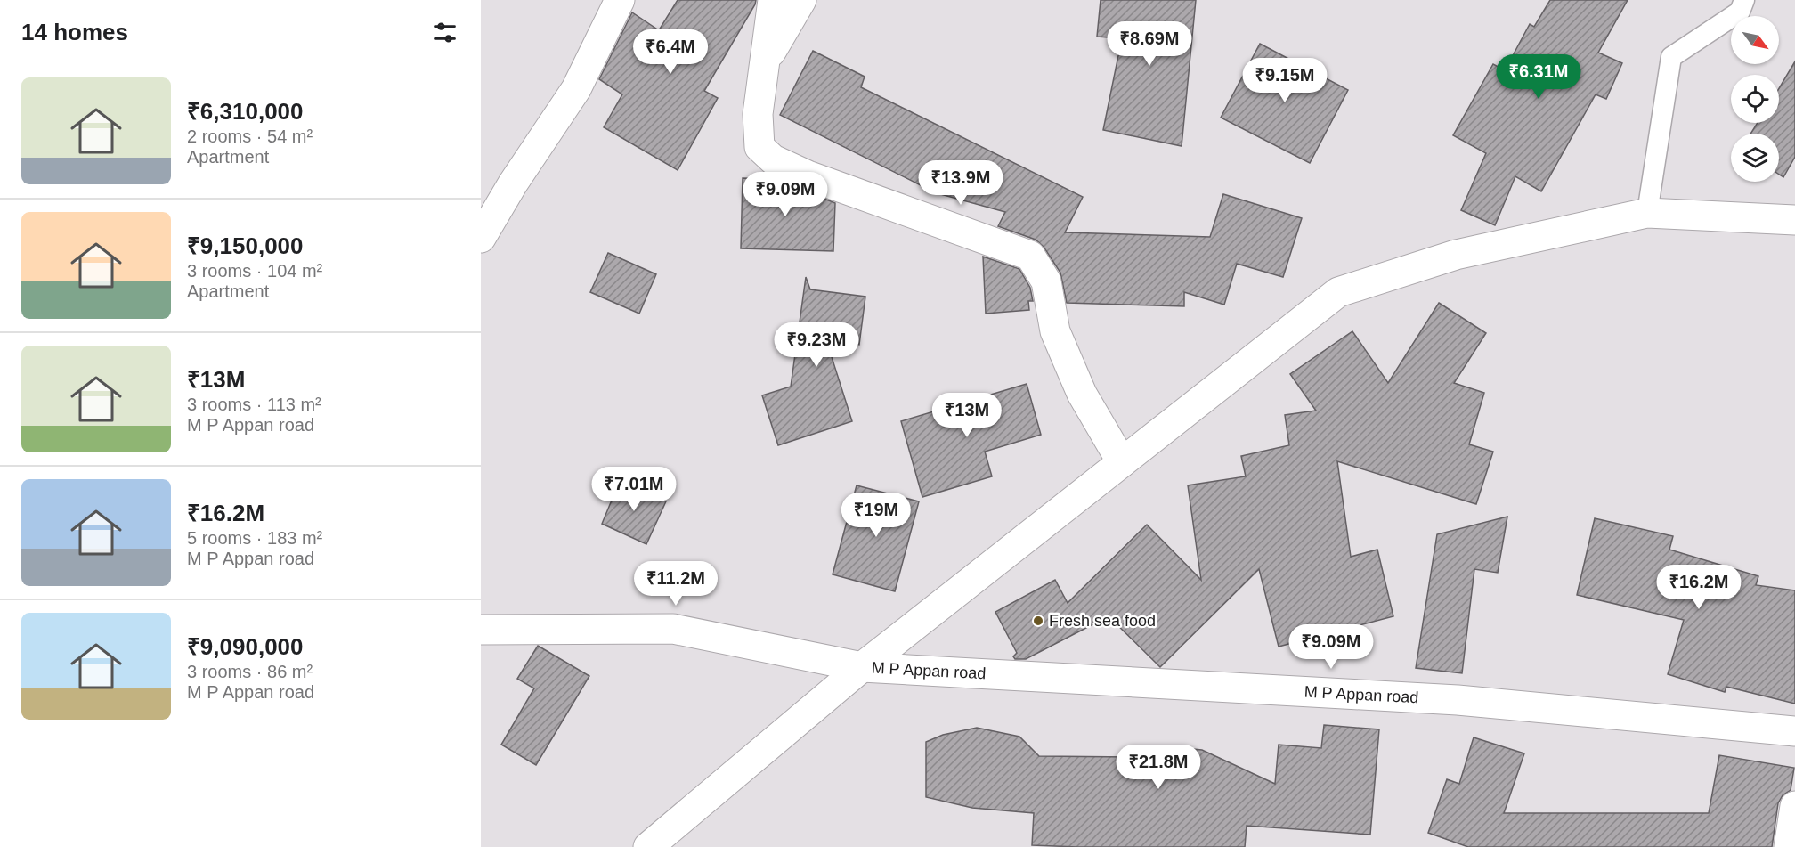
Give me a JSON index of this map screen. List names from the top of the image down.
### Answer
{
  "streets": {
    "street": ["M P Appan road"]
  },
  "places": ["Fresh sea food"],
  "north": "bottom right",
  "page": {
    "heading": "14 homes",
    "price": [
      "₹8.69M",
      "₹6.4M",
      "₹6.31M",
      "₹9.15M",
      "₹13.9M",
      "₹9.09M",
      "₹9.23M",
      "₹13M",
      "₹7.01M",
      "₹19M",
      "₹11.2M",
      "₹16.2M",
      "₹9.09M",
      "₹21.8M"
    ],
    "list": [
      {
        "name": "₹6,310,000",
        "note": "2 rooms · 54 m² · Apartment"
      },
      {
        "name": "₹9,150,000",
        "note": "3 rooms · 104 m² · Apartment"
      },
      {
        "name": "₹13M",
        "note": "3 rooms · 113 m² · M P Appan road"
      },
      {
        "name": "₹16.2M",
        "note": "5 rooms · 183 m² · M P Appan road"
      },
      {
        "name": "₹9,090,000",
        "note": "3 rooms · 86 m² · M P Appan road"
      }
    ]
  }
}
